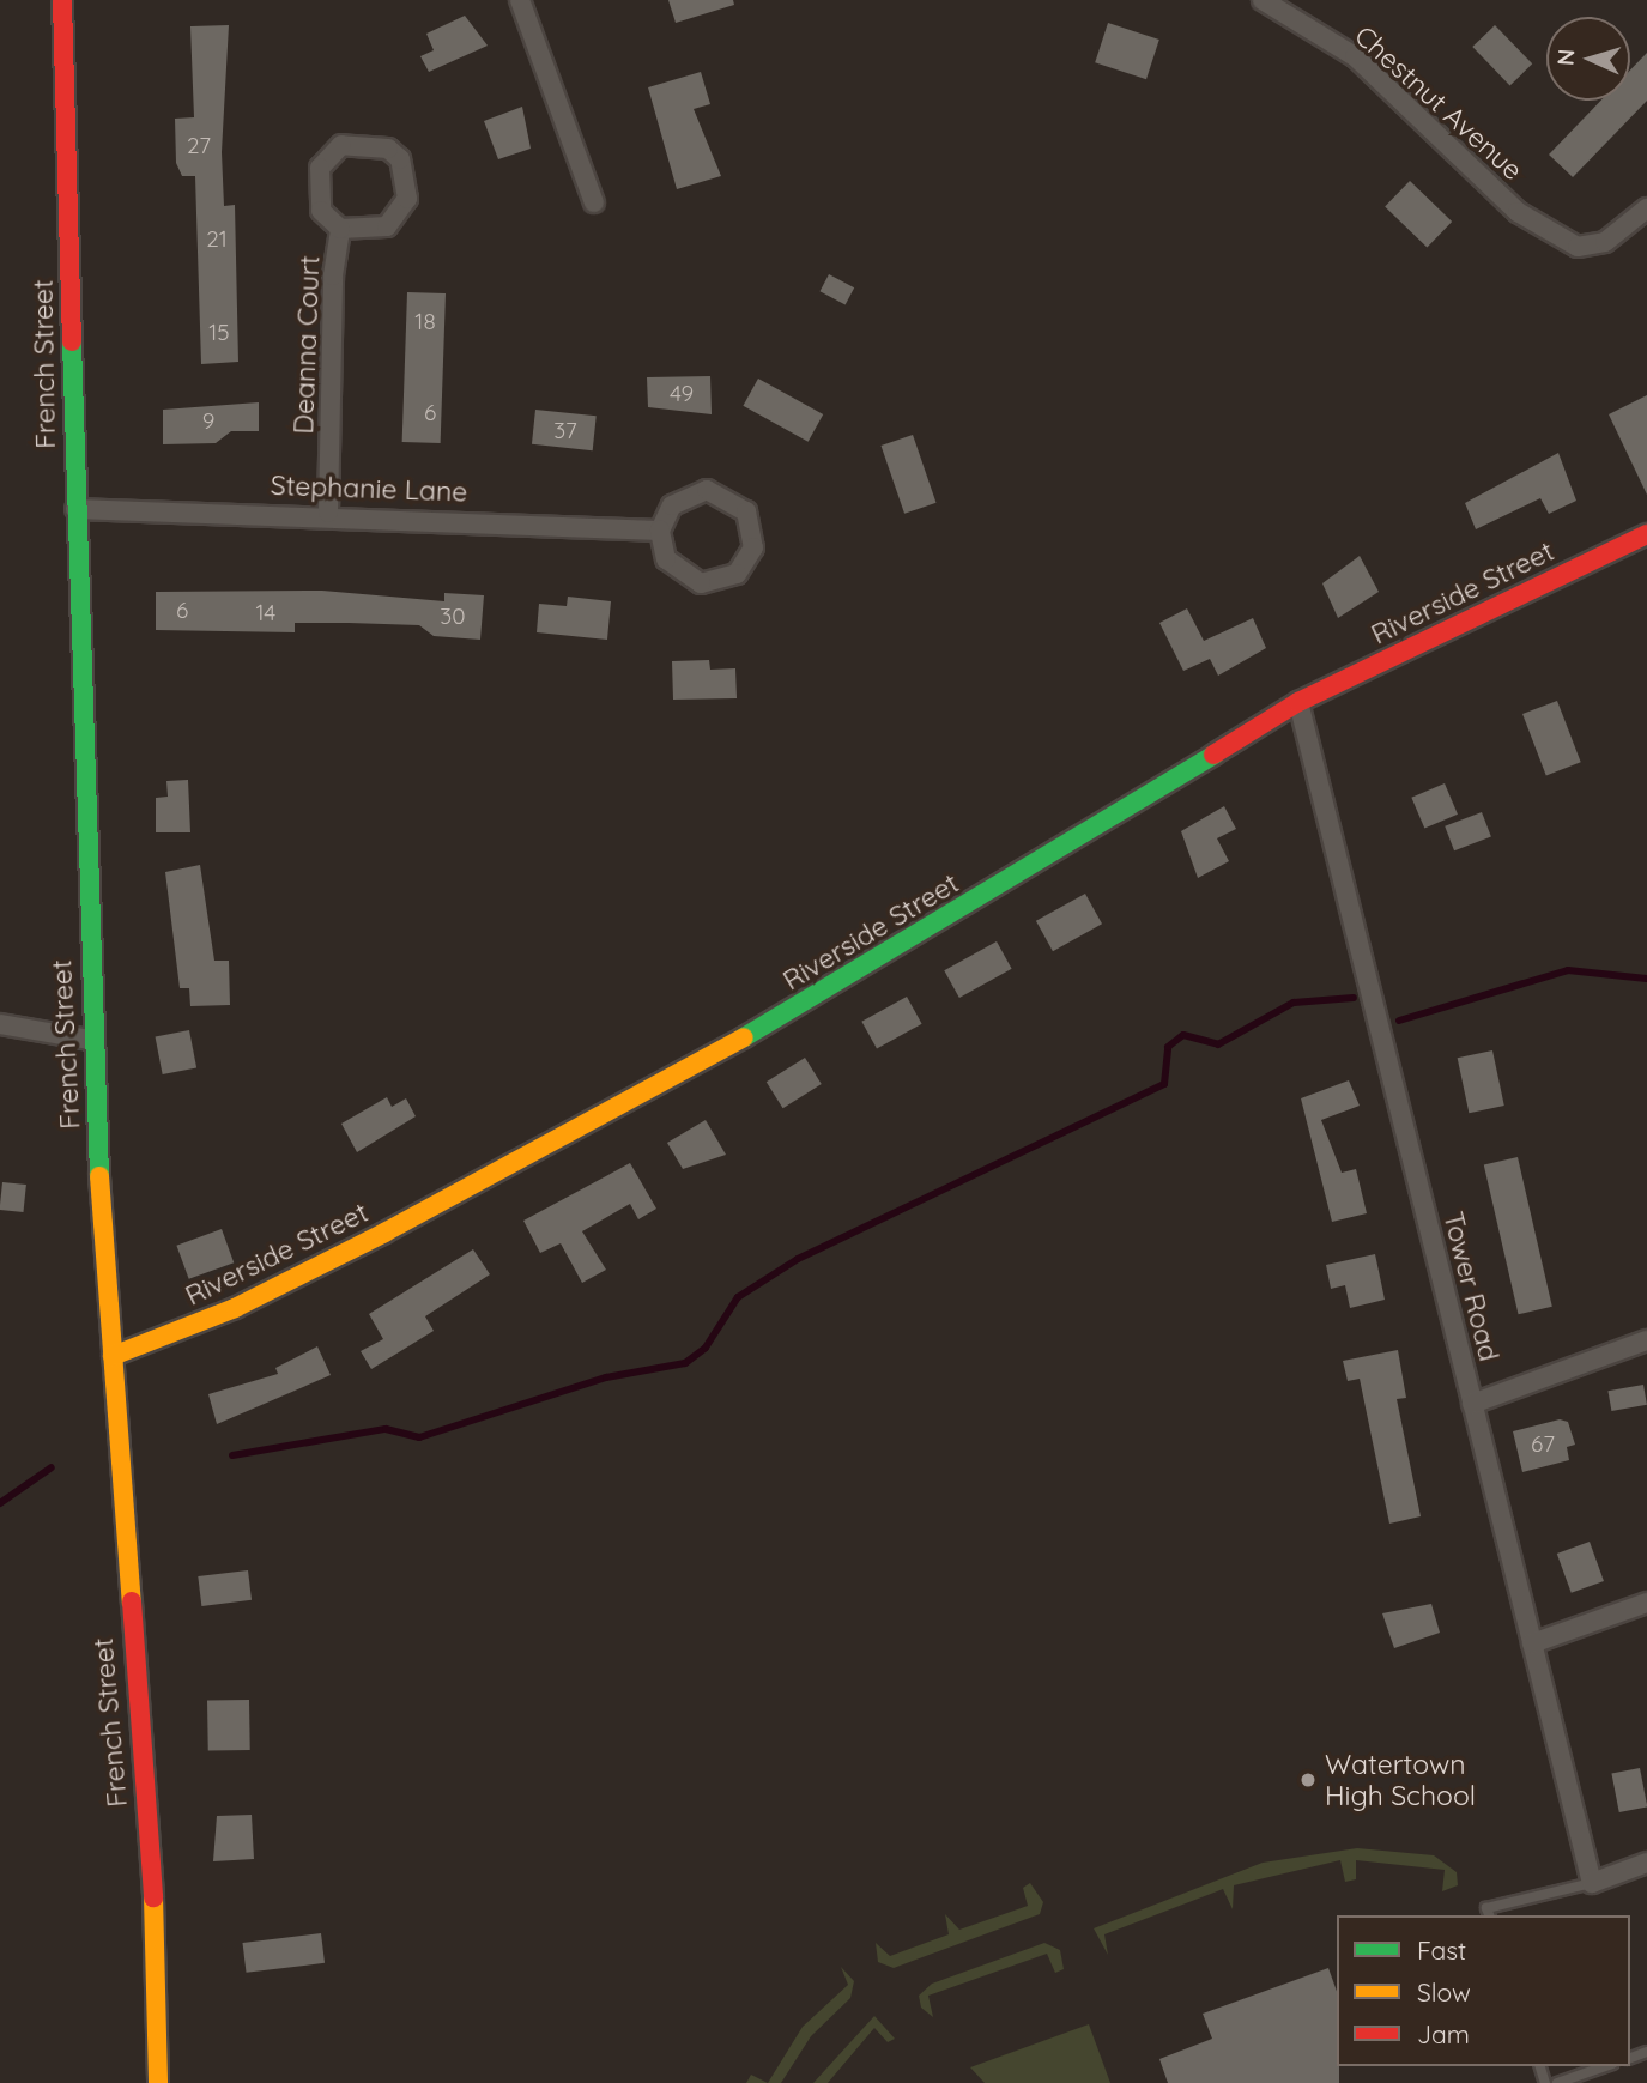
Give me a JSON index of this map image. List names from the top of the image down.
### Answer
{
  "streets": {
    "street": [
      "Chestnut Avenue",
      "Deanna Court",
      "French Street",
      "Stephanie Lane",
      "Riverside Street",
      "Tower Road"
    ]
  },
  "crossings": [
    ["Deanna Court", "Stephanie Lane"],
    ["French Street", "Stephanie Lane"],
    ["French Street", "Riverside Street"],
    ["Riverside Street", "Tower Road"]
  ],
  "places": ["Watertown High School"],
  "house_numbers": [
    "27",
    "21",
    "18",
    "15",
    "49",
    "6",
    "9",
    "37",
    "6",
    "14",
    "30",
    "67"
  ],
  "legend": ["Fast", "Slow", "Jam"],
  "north": "left"
}
